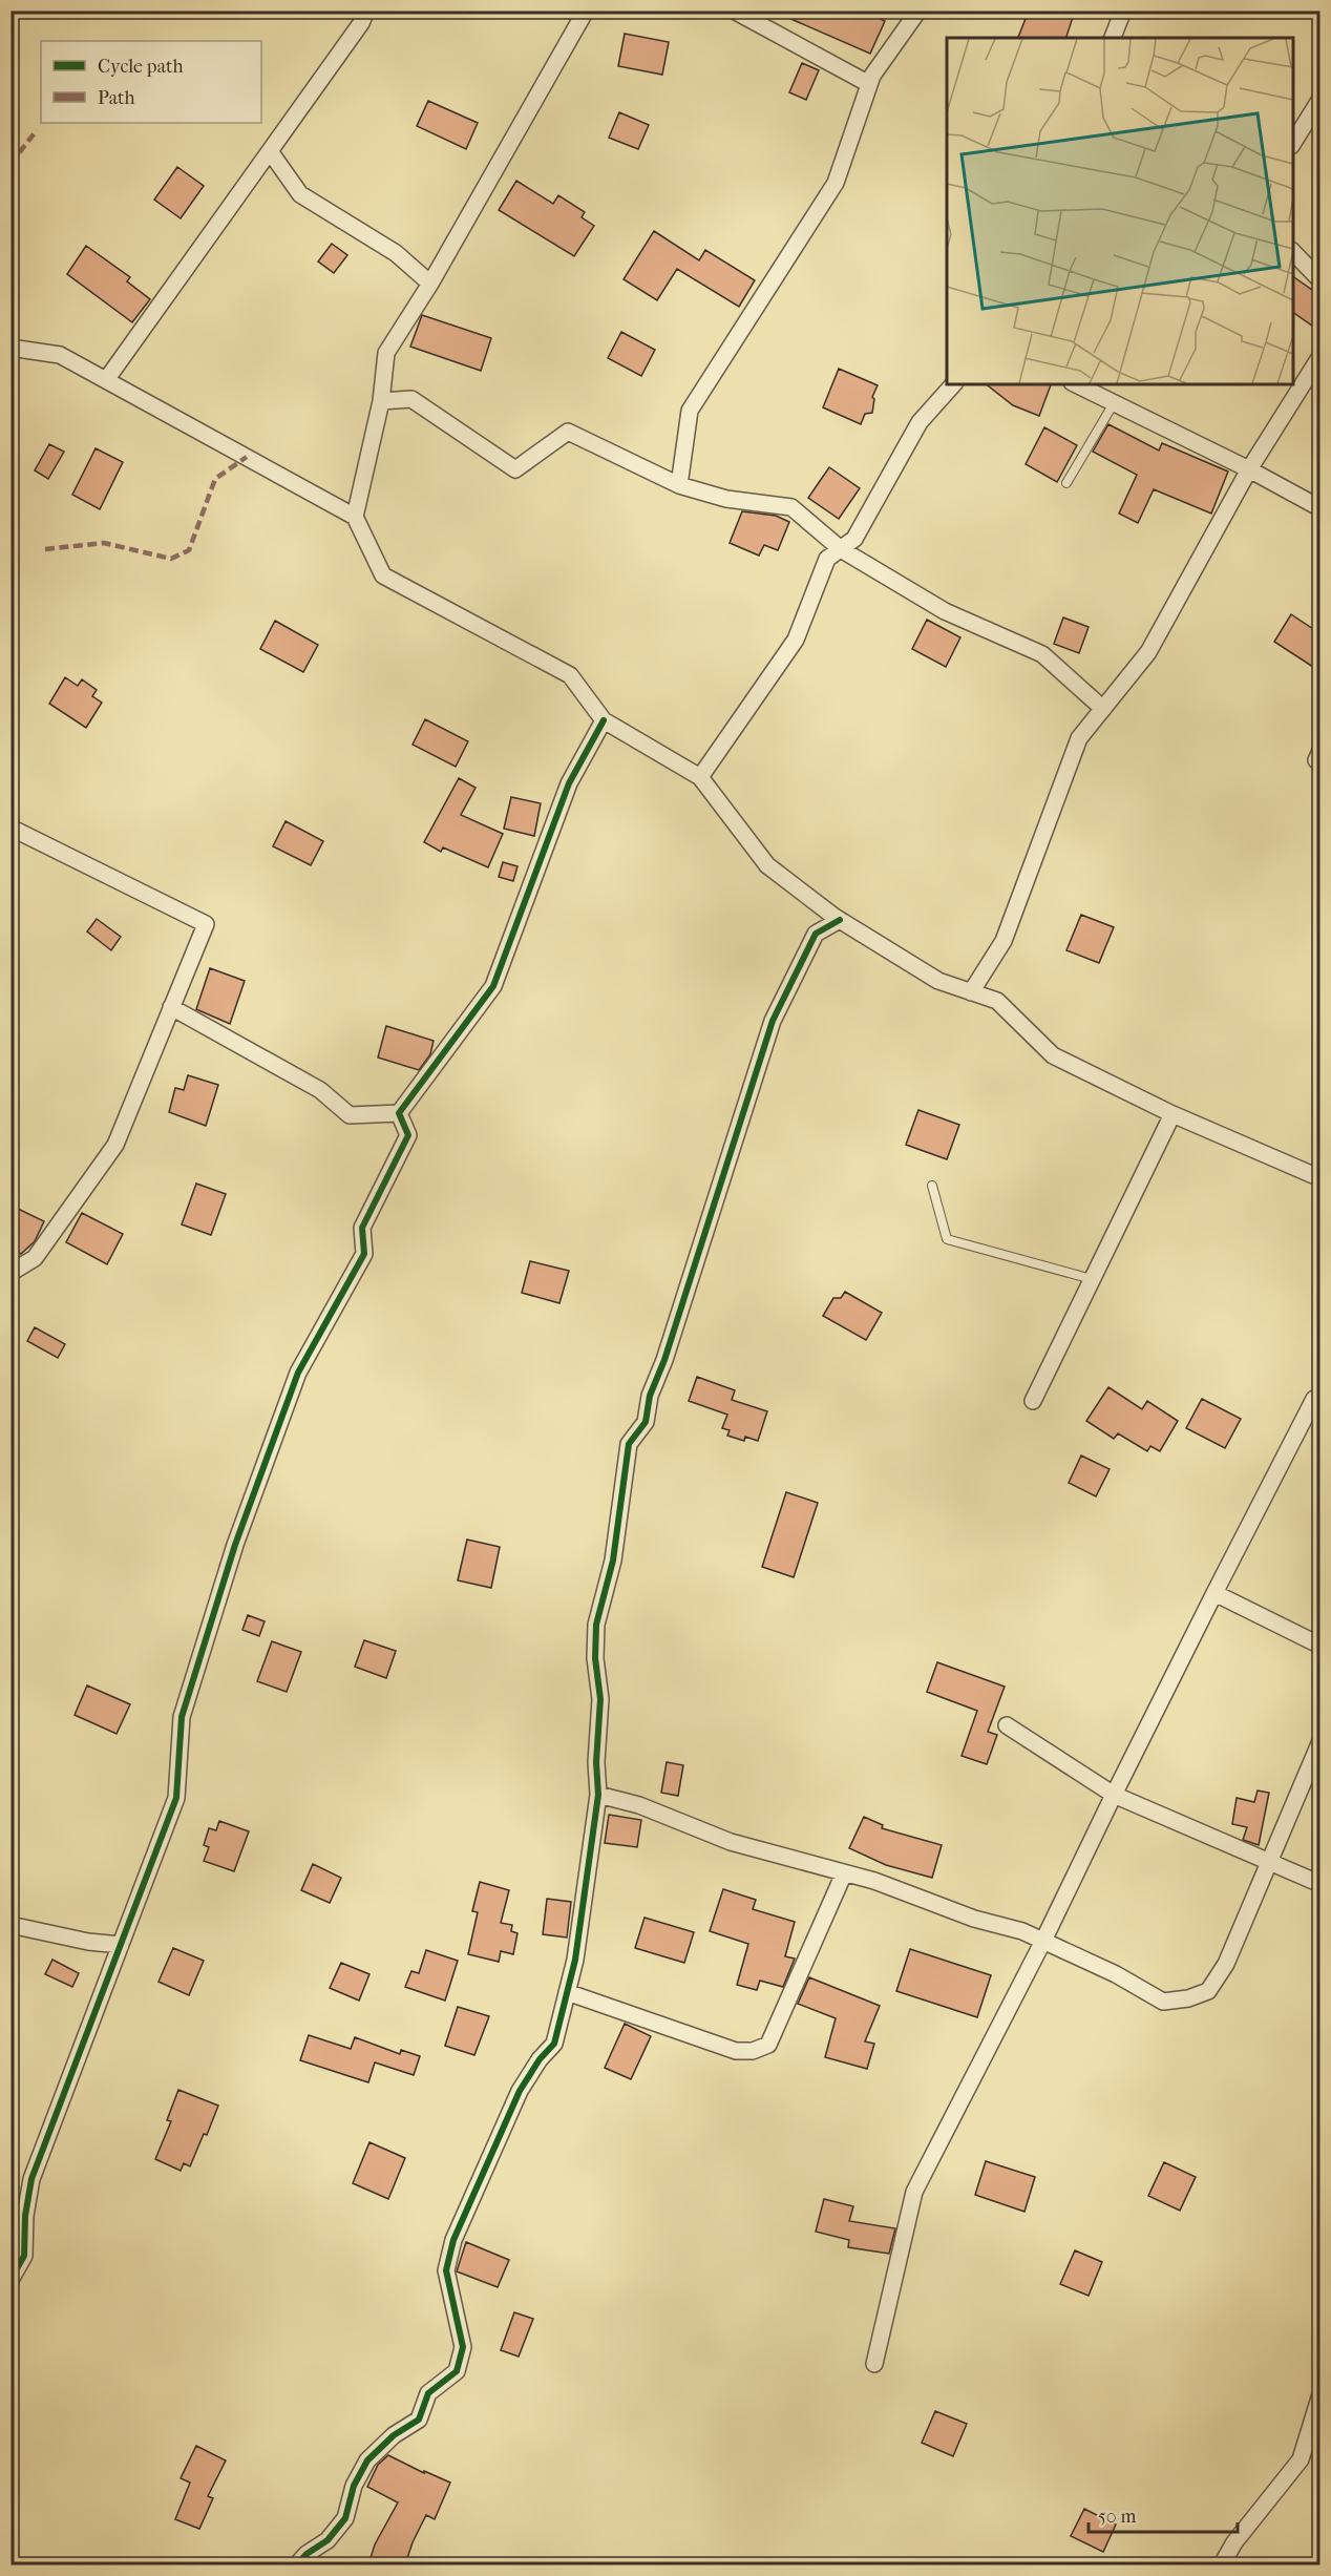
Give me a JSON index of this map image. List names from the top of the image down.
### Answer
{
  "legend": ["Cycle path", "Path"],
  "scale_bar": "50 m"
}
